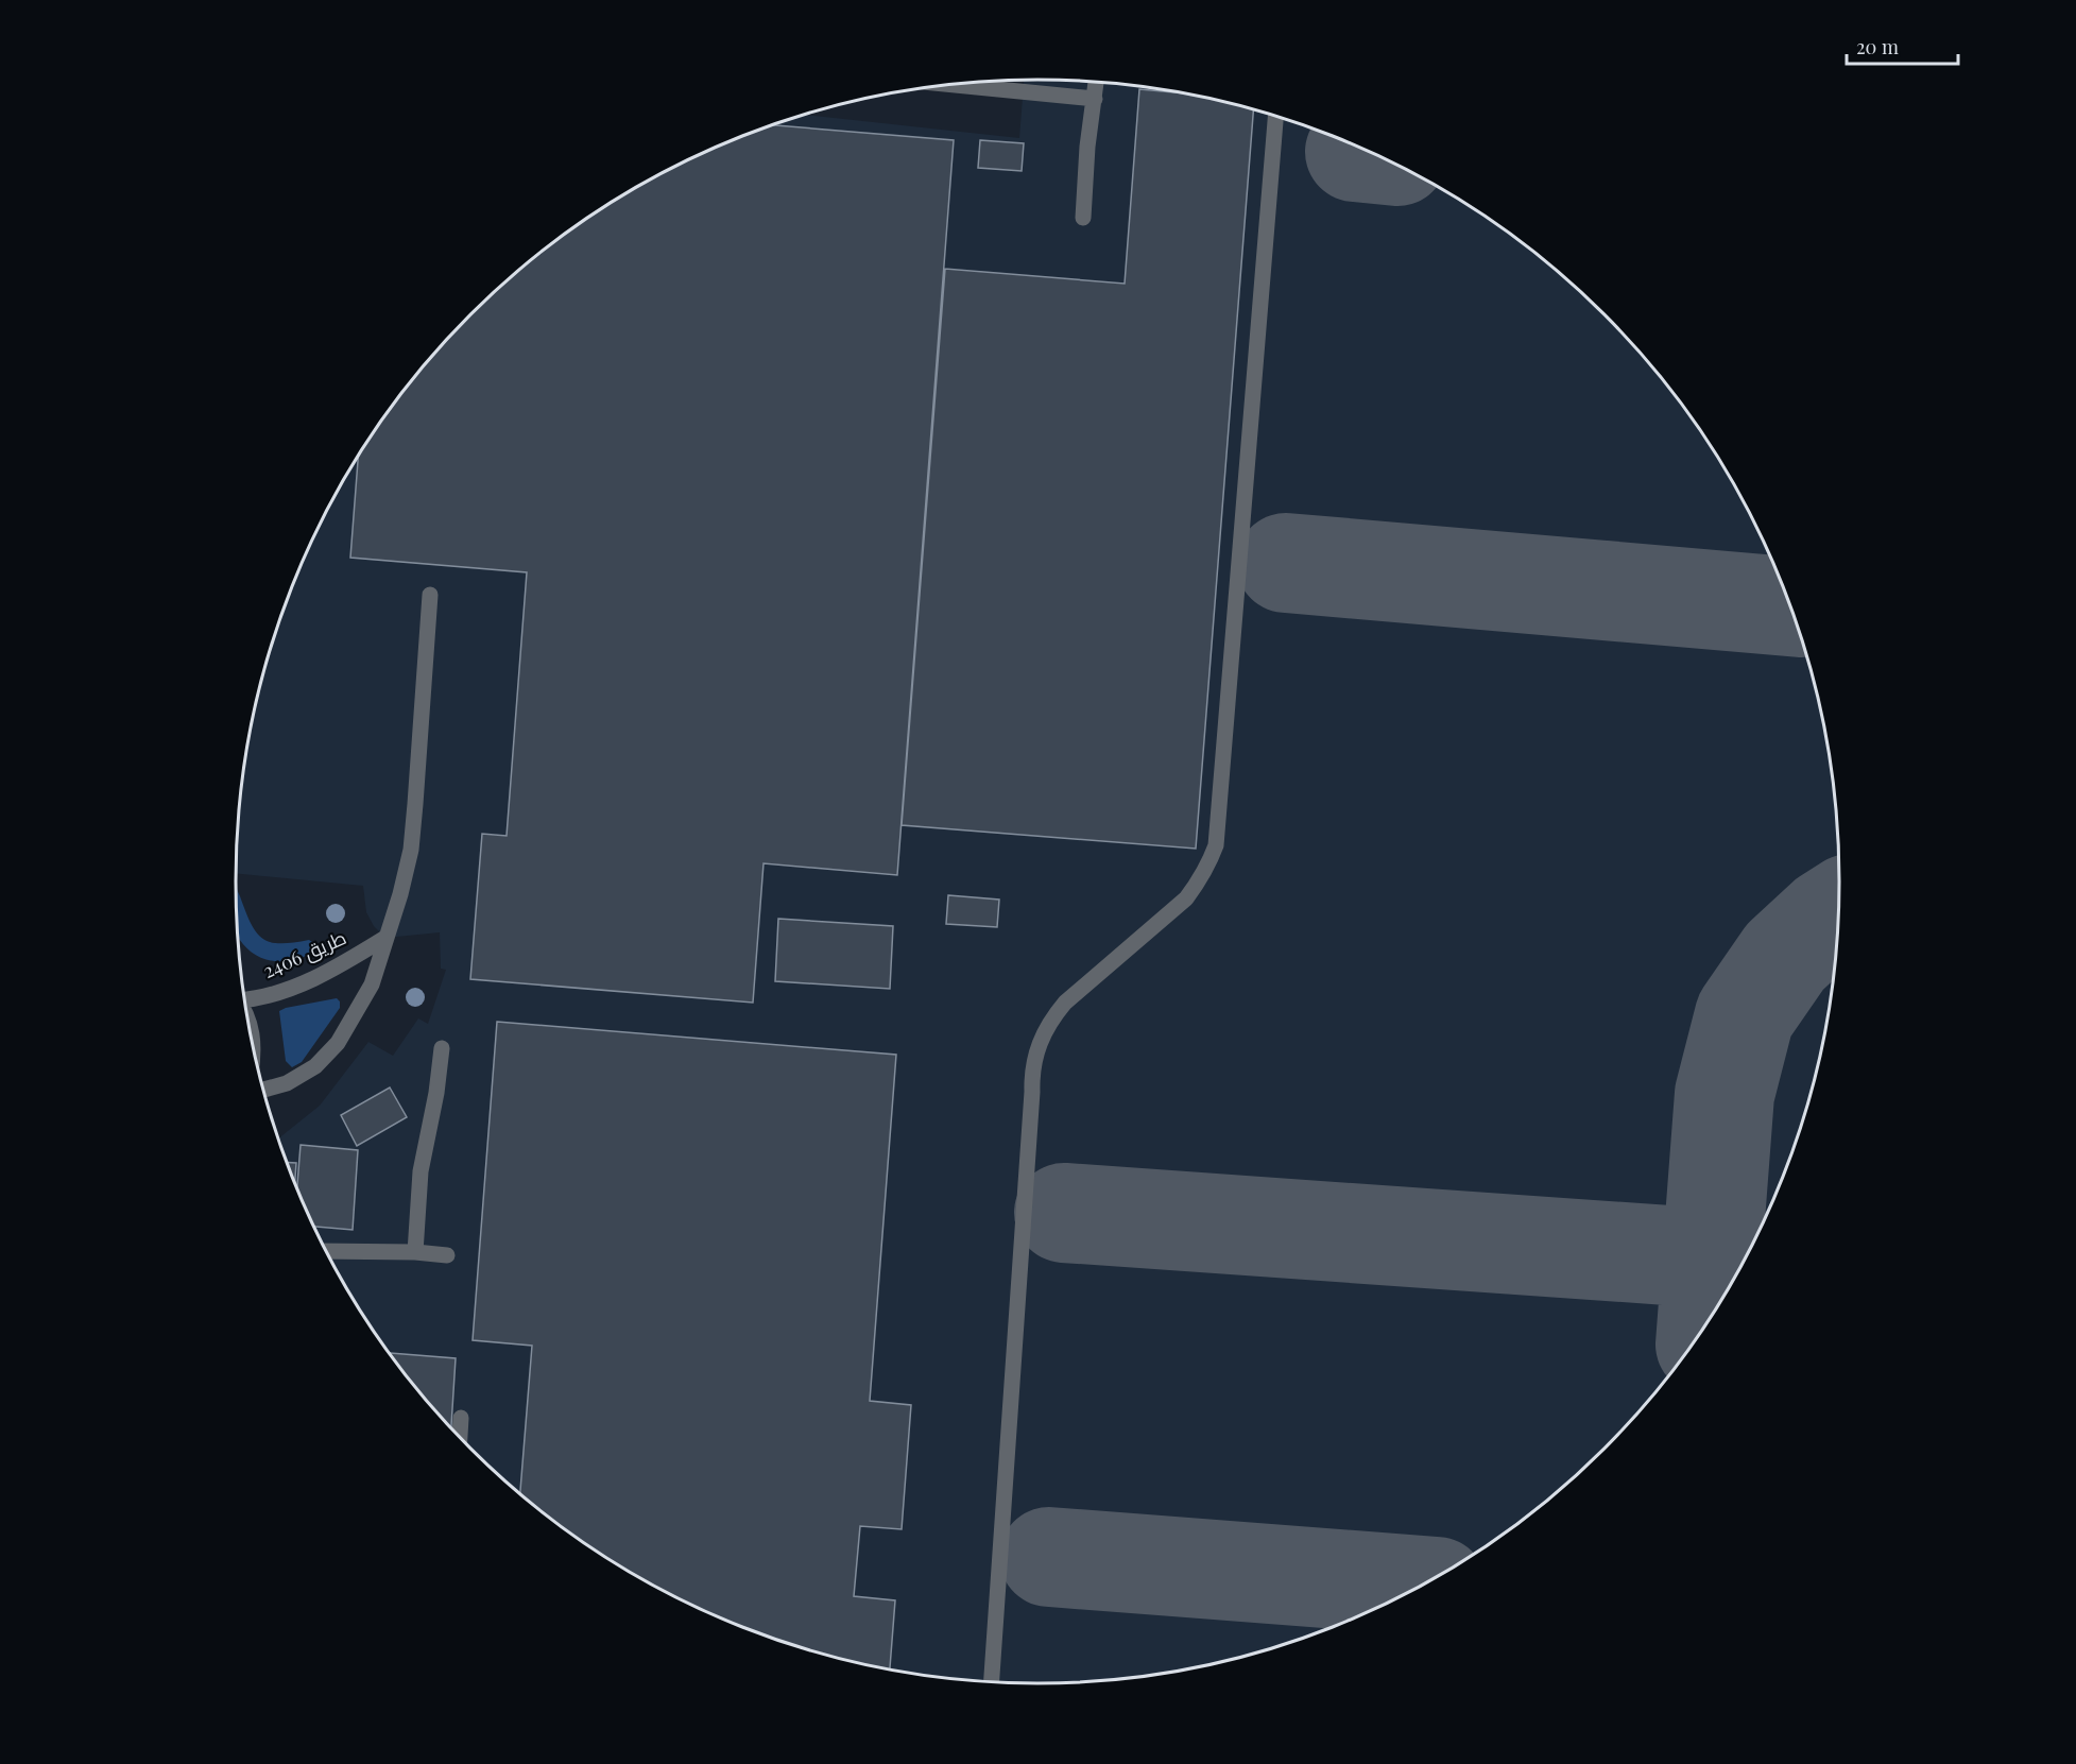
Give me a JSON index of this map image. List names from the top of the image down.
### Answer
{
  "streets": {
    "street": ["طريق 2406"]
  },
  "scale_bar": "20 m"
}
